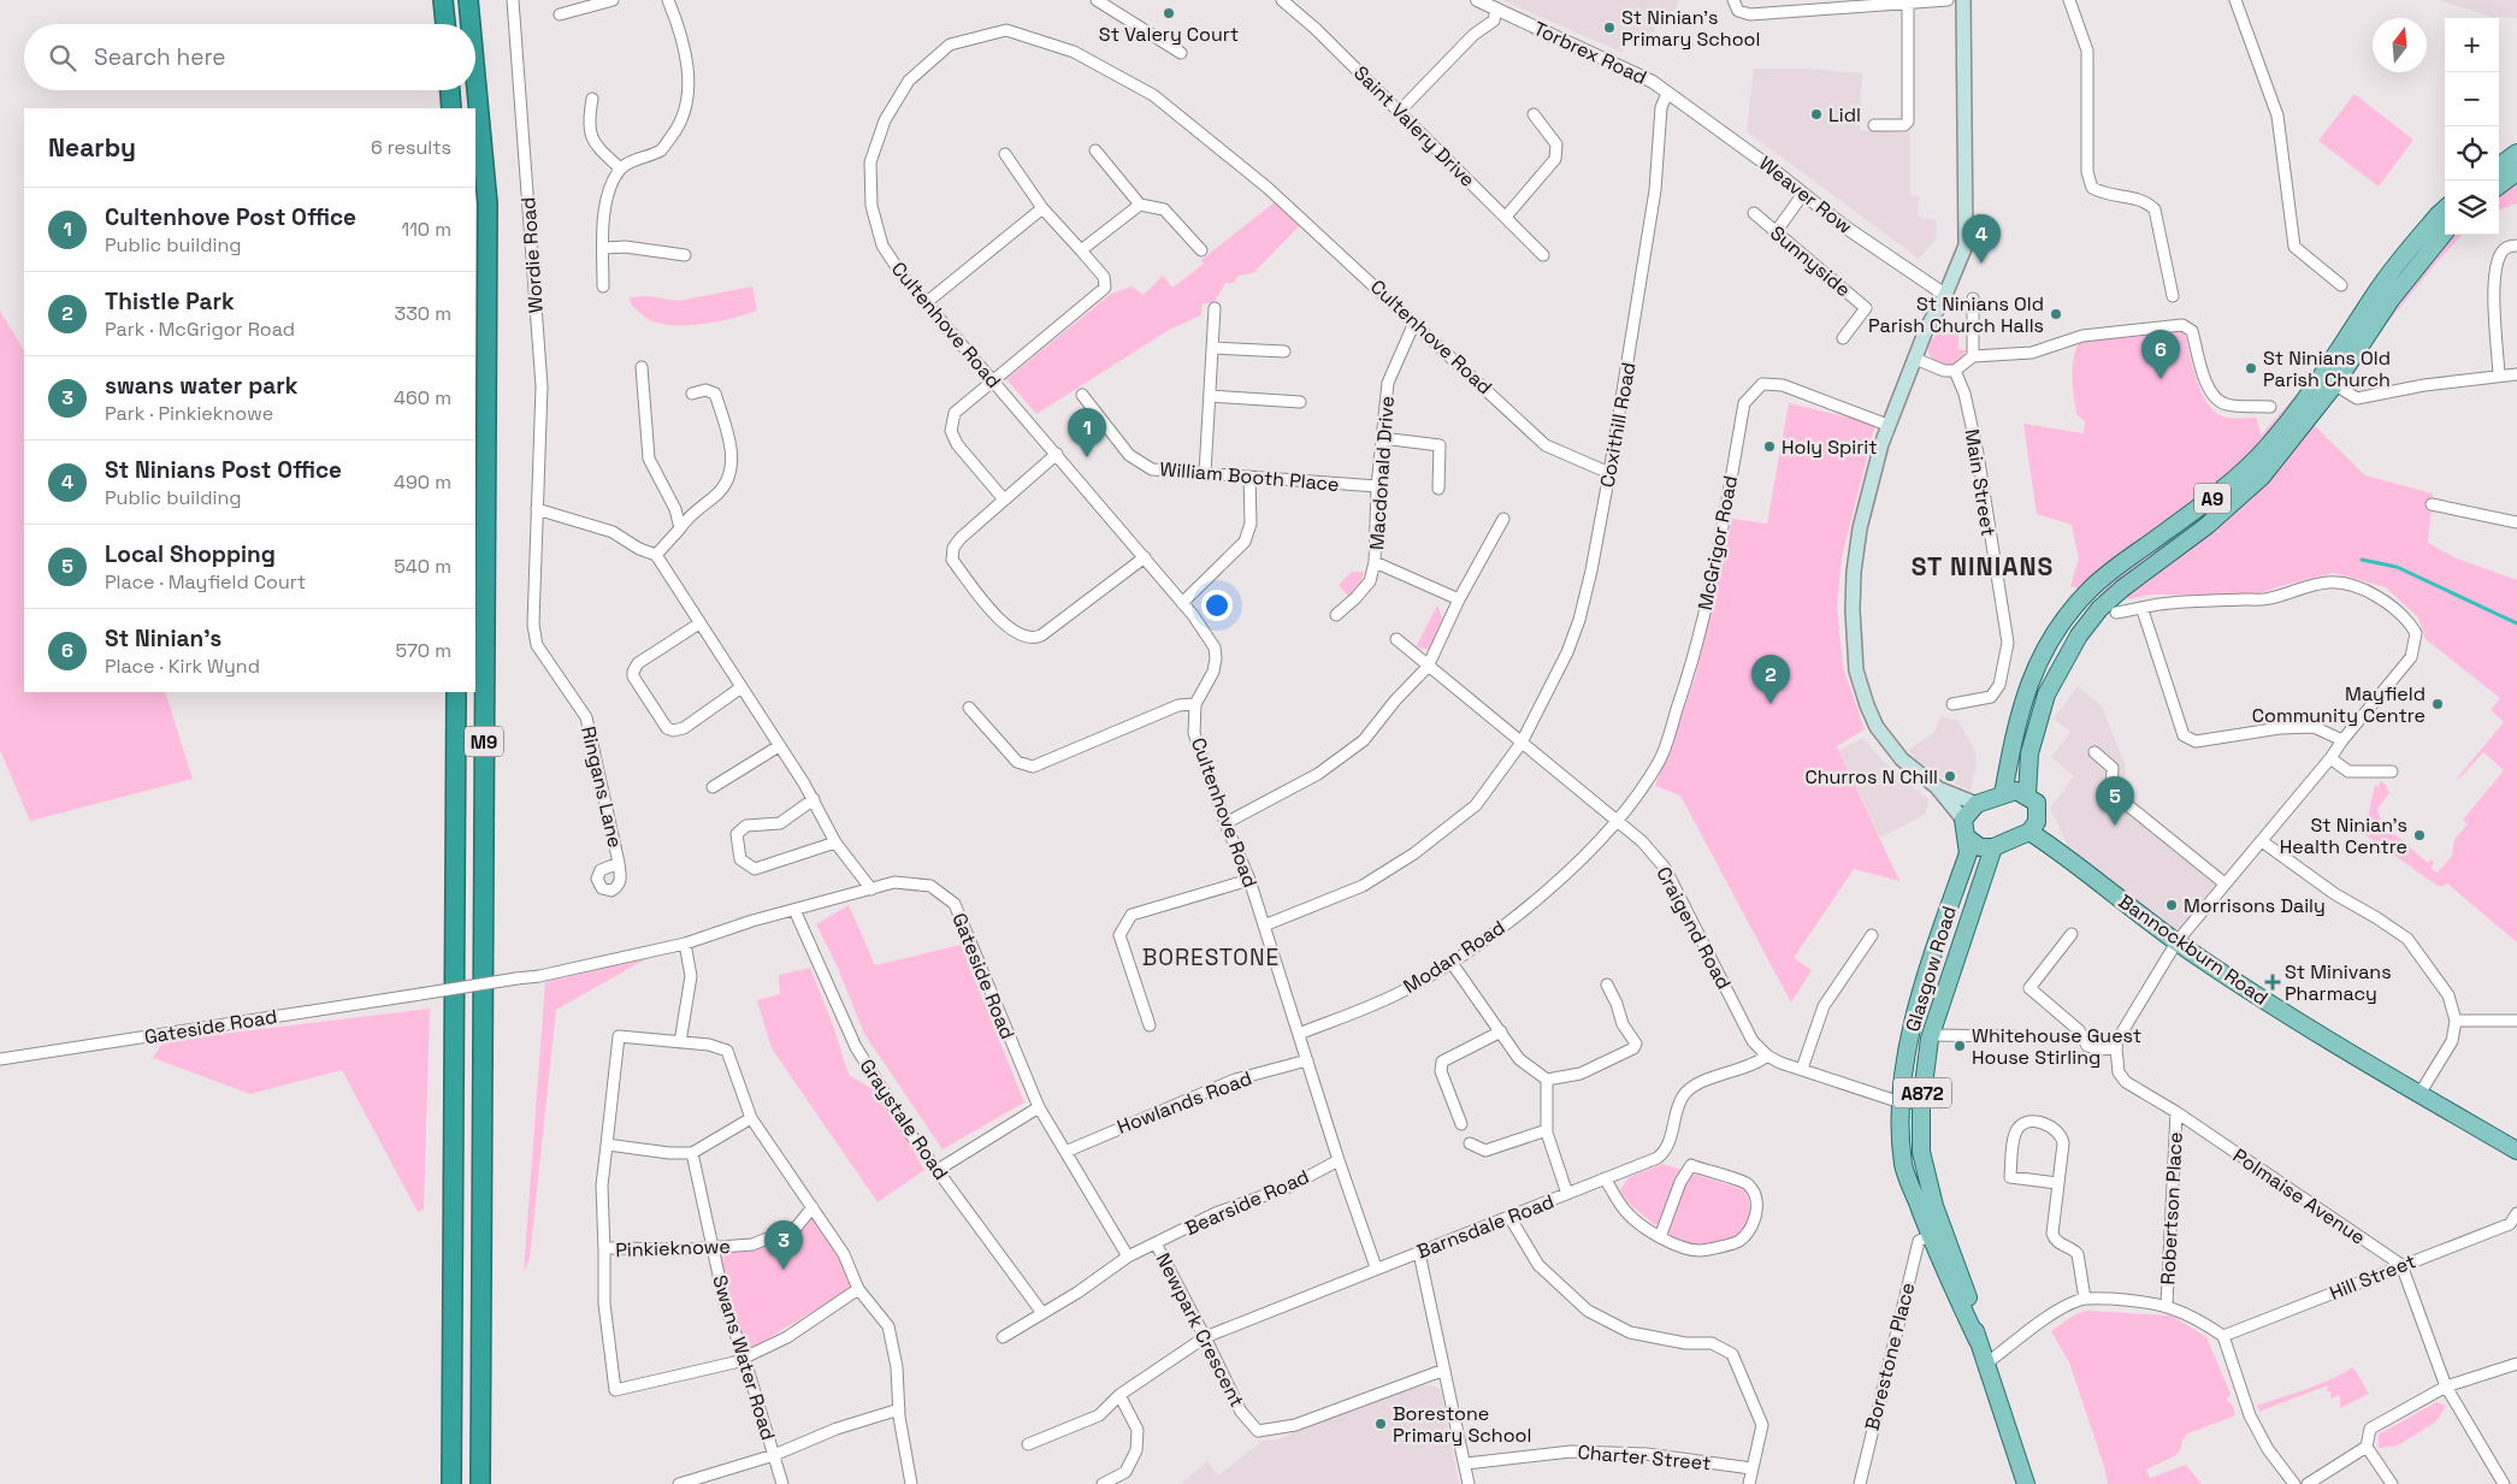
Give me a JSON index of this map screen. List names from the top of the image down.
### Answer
{
  "streets": {
    "highway": ["M9"],
    "main road": [
      "A9",
      "Bannockburn Road",
      "Glasgow Road",
      "A872"
    ],
    "street": [
      "Torbrex Road",
      "Saint Valery Drive",
      "Weaver Row",
      "Wordie Road",
      "Sunnyside",
      "Cultenhove Road",
      "Coxithill Road",
      "Macdonald Drive",
      "William Booth Place",
      "Main Street",
      "McGrigor Road",
      "Ringans Lane",
      "Craigend Road",
      "Modan Road",
      "Gateside Road",
      "Howlands Road",
      "Graystale Road",
      "Polmaise Avenue",
      "Bearside Road",
      "Robertson Place",
      "Barnsdale Road",
      "Pinkieknowe",
      "Hill Street",
      "Newpark Crescent",
      "Borestone Place",
      "Swans Water Road",
      "Charter Street"
    ]
  },
  "crossings": [
    ["Torbrex Road", "Weaver Row"],
    ["Torbrex Road", "Coxithill Road"],
    ["Weaver Row", "Coxithill Road"],
    ["Wordie Road", "Ringans Lane"],
    ["Cultenhove Road", "Coxithill Road"],
    ["Cultenhove Road", "Macdonald Drive"],
    ["Cultenhove Road", "Modan Road"],
    ["Cultenhove Road", "Howlands Road"],
    ["Cultenhove Road", "Bearside Road"],
    ["Cultenhove Road", "Barnsdale Road"],
    ["Coxithill Road", "Craigend Road"],
    ["Macdonald Drive", "William Booth Place"],
    ["A9", "Bannockburn Road"],
    ["A9", "Glasgow Road"],
    ["McGrigor Road", "Craigend Road"],
    ["McGrigor Road", "Modan Road"],
    ["Craigend Road", "Modan Road"],
    ["Craigend Road", "Barnsdale Road"],
    ["Bannockburn Road", "Glasgow Road"],
    ["Glasgow Road", "Borestone Place"],
    ["Gateside Road", "Howlands Road"],
    ["Gateside Road", "Graystale Road"],
    ["Gateside Road", "Bearside Road"],
    ["Graystale Road", "Bearside Road"],
    ["Polmaise Avenue", "Robertson Place"],
    ["Polmaise Avenue", "Hill Street"],
    ["Bearside Road", "Newpark Crescent"],
    ["Barnsdale Road", "Newpark Crescent"],
    ["Pinkieknowe", "Swans Water Road"]
  ],
  "districts": ["ST NINIANS", "BORESTONE"],
  "places": {
    "other": [
      "St Valery Court",
      "St Ninian's Primary School",
      "Lidl",
      "St Ninians Old Parish Church Halls",
      "St Ninians Old Parish Church",
      "Holy Spirit",
      "Mayfield Community Centre",
      "Churros N Chill",
      "St Ninian's Health Centre",
      "Morrisons Daily",
      "Whitehouse Guest House Stirling",
      "Borestone Primary School"
    ],
    "health": ["St Minivans Pharmacy"]
  },
  "north": "top",
  "page": {
    "map_buttons": ["+", "−"],
    "search": "Search here",
    "heading": ["Nearby", "6 results"],
    "list": [
      {
        "mark": "1",
        "name": "Cultenhove Post Office",
        "note": "Public building",
        "value": "110 m"
      },
      {
        "mark": "2",
        "name": "Thistle Park",
        "note": "Park · McGrigor Road",
        "value": "330 m"
      },
      {
        "mark": "3",
        "name": "swans water park",
        "note": "Park · Pinkieknowe",
        "value": "460 m"
      },
      {
        "mark": "4",
        "name": "St Ninians Post Office",
        "note": "Public building",
        "value": "490 m"
      },
      {
        "mark": "5",
        "name": "Local Shopping",
        "note": "Place · Mayfield Court",
        "value": "540 m"
      },
      {
        "mark": "6",
        "name": "St Ninian's",
        "note": "Place · Kirk Wynd",
        "value": "570 m"
      }
    ],
    "pins": [
      "4",
      "6",
      "1",
      "2",
      "5",
      "3"
    ]
  }
}
